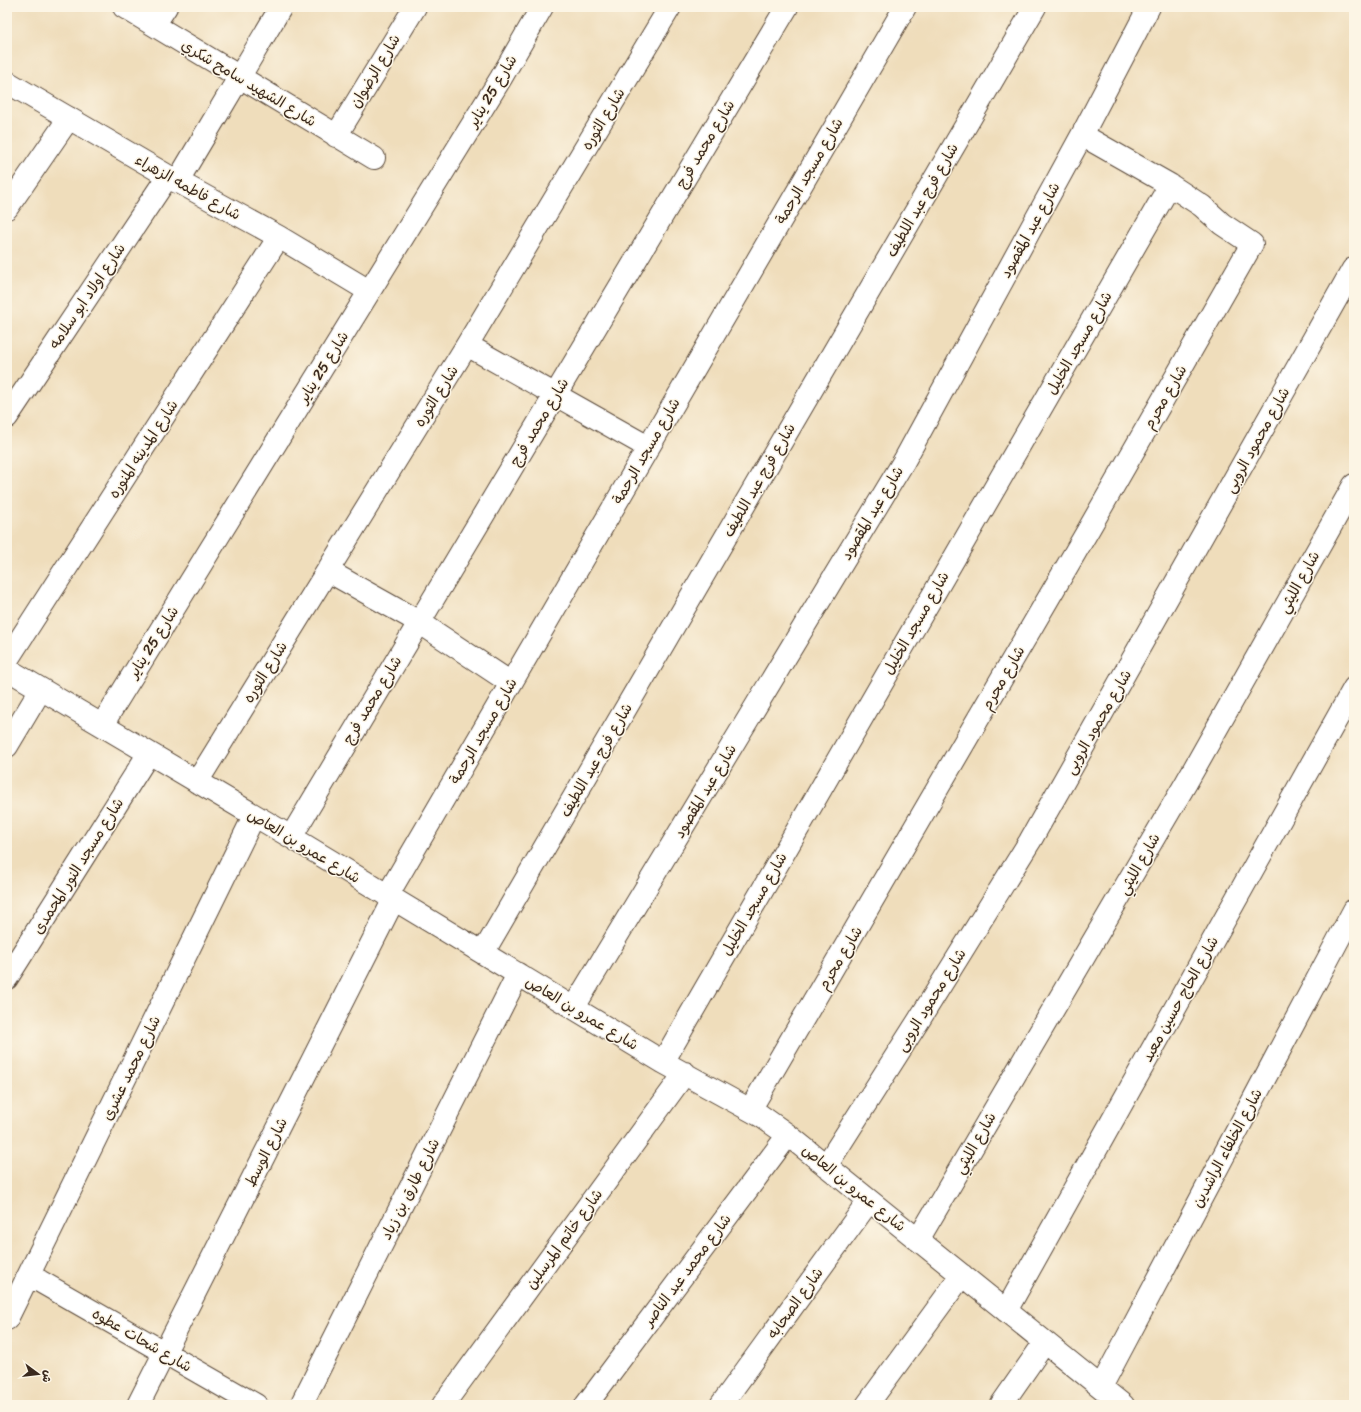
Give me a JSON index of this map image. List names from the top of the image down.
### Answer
{
  "streets": {
    "street": [
      "شارع الرضوان",
      "شارع الشهيد سامح شكري",
      "شارع 25 يناير",
      "شارع الثوره",
      "شارع محمد فرج",
      "شارع مسجد الرحمة",
      "شارع فاطمه الزهراء",
      "شارع فرج عبد اللطيف",
      "شارع عبد المقصود",
      "شارع اولاد ابو سلامه",
      "شارع مسجد الخليل",
      "شارع محرم",
      "شارع محمود الروبى",
      "شارع المدينه المنوره",
      "شارع الليثي",
      "شارع عمرو بن العاص",
      "شارع مسجد النور المحمدى",
      "شارع الحاج حسين معبد",
      "شارع محمد عشرى",
      "شارع الخلفاء الراشدين",
      "شارع الوسط",
      "شارع طارق بن زياد",
      "شارع خاتم المرسلين",
      "شارع محمد عبد الناصر",
      "شارع الصحابه",
      "شارع شحات عطوه"
    ]
  },
  "crossings": [
    ["شارع الرضوان", "شارع الشهيد سامح شكري"],
    ["شارع الشهيد سامح شكري", "شارع اولاد ابو سلامه"],
    ["شارع 25 يناير", "شارع فاطمه الزهراء"],
    ["شارع 25 يناير", "شارع عمرو بن العاص"],
    ["شارع الثوره", "شارع عمرو بن العاص"],
    ["شارع محمد فرج", "شارع عمرو بن العاص"],
    ["شارع مسجد الرحمة", "شارع عمرو بن العاص"],
    ["شارع مسجد الرحمة", "شارع الوسط"],
    ["شارع فاطمه الزهراء", "شارع اولاد ابو سلامه"],
    ["شارع فاطمه الزهراء", "شارع المدينه المنوره"],
    ["شارع فرج عبد اللطيف", "شارع عمرو بن العاص"],
    ["شارع عبد المقصود", "شارع عمرو بن العاص"],
    ["شارع مسجد الخليل", "شارع محرم"],
    ["شارع مسجد الخليل", "شارع عمرو بن العاص"],
    ["شارع محرم", "شارع عمرو بن العاص"],
    ["شارع محمود الروبى", "شارع عمرو بن العاص"],
    ["شارع الليثي", "شارع عمرو بن العاص"],
    ["شارع عمرو بن العاص", "شارع مسجد النور المحمدى"],
    ["شارع عمرو بن العاص", "شارع الحاج حسين معبد"],
    ["شارع عمرو بن العاص", "شارع محمد عشرى"],
    ["شارع عمرو بن العاص", "شارع الخلفاء الراشدين"],
    ["شارع عمرو بن العاص", "شارع الوسط"],
    ["شارع عمرو بن العاص", "شارع طارق بن زياد"],
    ["شارع عمرو بن العاص", "شارع خاتم المرسلين"],
    ["شارع عمرو بن العاص", "شارع محمد عبد الناصر"],
    ["شارع عمرو بن العاص", "شارع الصحابه"],
    ["شارع محمد عشرى", "شارع شحات عطوه"],
    ["شارع الوسط", "شارع شحات عطوه"]
  ],
  "north": "right"
}
